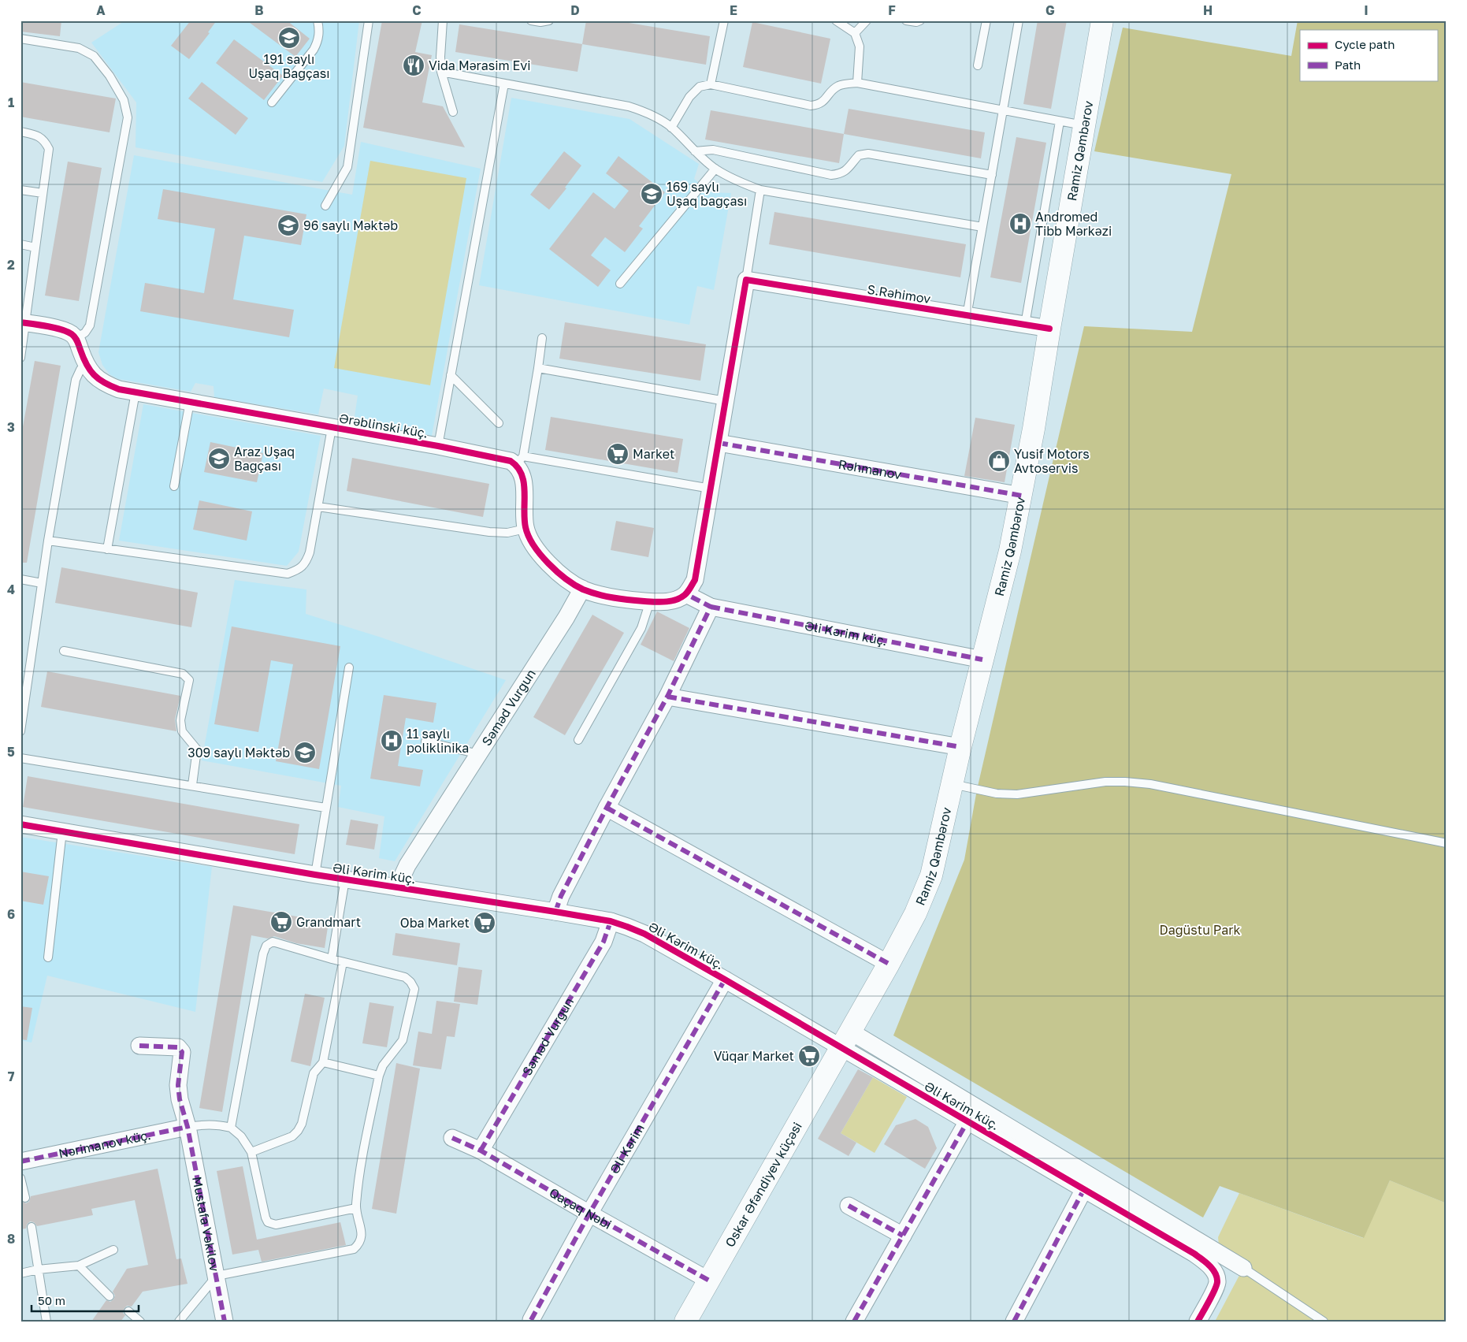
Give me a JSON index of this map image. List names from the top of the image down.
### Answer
{
  "streets": {
    "main road": ["Ramiz Qəmbərov", "Oskar Əfəndiyev küçəsi"],
    "street": [
      "S.Rəhimov",
      "Ərəblinski küç.",
      "Rəhmanov",
      "Əli Kərim küç.",
      "Səməd Vurğun",
      "Nərimanov küç.",
      "Əli Kərim",
      "Qaçaq Nəbi",
      "Mustafa Vəkilov"
    ]
  },
  "crossings": [
    ["Ramiz Qəmbərov", "S.Rəhimov"],
    ["Ramiz Qəmbərov", "Rəhmanov"],
    ["Ramiz Qəmbərov", "Əli Kərim küç."],
    ["Ramiz Qəmbərov", "Oskar Əfəndiyev küçəsi"],
    ["Əli Kərim küç.", "Səməd Vurğun"],
    ["Əli Kərim küç.", "Əli Kərim"],
    ["Əli Kərim küç.", "Oskar Əfəndiyev küçəsi"],
    ["Səməd Vurğun", "Qaçaq Nəbi"],
    ["Nərimanov küç.", "Mustafa Vəkilov"],
    ["Əli Kərim", "Qaçaq Nəbi"],
    ["Oskar Əfəndiyev küçəsi", "Qaçaq Nəbi"]
  ],
  "parks": ["Dağüstu Park"],
  "places": {
    "school or university": [
      "191 saylı Uşaq Bağçası",
      "169 saylı Uşaq bağçası",
      "96 saylı Məktəb",
      "Araz Uşaq Bağçası",
      "309 saylı Məktəb"
    ],
    "restaurant": ["Vida Mərasim Evi"],
    "hospital": ["Andromed Tibb Mərkəzi", "11 saylı poliklinika"],
    "supermarket": [
      "Market",
      "Grandmart",
      "Oba Market",
      "Vüqar Market"
    ],
    "shop": ["Yusif Motors Avtoservis"]
  },
  "legend": ["Cycle path", "Path"],
  "scale_bar": "50 m",
  "grid": {
    "columns": [
      "A",
      "B",
      "C",
      "D",
      "E",
      "F",
      "G",
      "H",
      "I"
    ],
    "rows": [
      "1",
      "2",
      "3",
      "4",
      "5",
      "6",
      "7",
      "8"
    ]
  }
}
